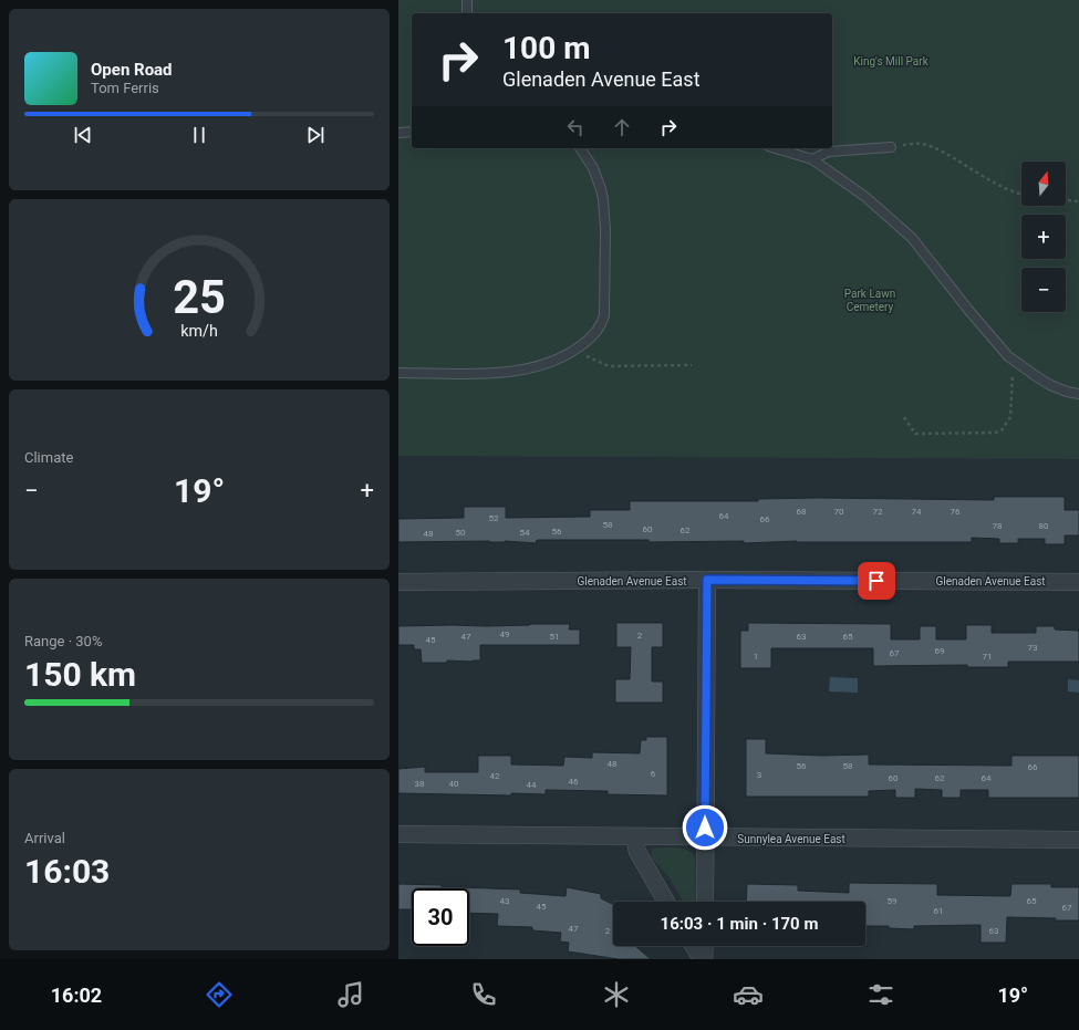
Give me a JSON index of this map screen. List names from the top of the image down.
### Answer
{
  "streets": {
    "street": ["Glenaden Avenue East", "Sunnylea Avenue East"]
  },
  "parks": ["King's Mill Park", "Park Lawn Cemetery"],
  "house_numbers": [
    "68",
    "70",
    "72",
    "74",
    "76",
    "64",
    "52",
    "66",
    "58",
    "78",
    "80",
    "60",
    "62",
    "56",
    "50",
    "54",
    "48",
    "49",
    "2",
    "47",
    "51",
    "63",
    "65",
    "45",
    "73",
    "69",
    "67",
    "1",
    "71",
    "48",
    "56",
    "58",
    "66",
    "6",
    "3",
    "42",
    "60",
    "62",
    "64",
    "46",
    "38",
    "40",
    "44",
    "43",
    "59",
    "65",
    "45",
    "67",
    "61",
    "47",
    "2",
    "63"
  ],
  "north": "top",
  "page": {
    "turn": ["100 m", "Glenaden Avenue East"],
    "song": ["Open Road", "Tom Ferris"],
    "map_buttons": ["+", "−"],
    "tile": [
      "Climate",
      ["Range · 30%", "150 km"],
      ["Arrival", "16:03"]
    ],
    "heat": ["−", "19°", "+"],
    "limit": "30",
    "trip": "16:03 · 1 min · 170 m",
    "tabs": ["16:02", "19°"],
    "gauge": ["25", "km/h"]
  }
}
